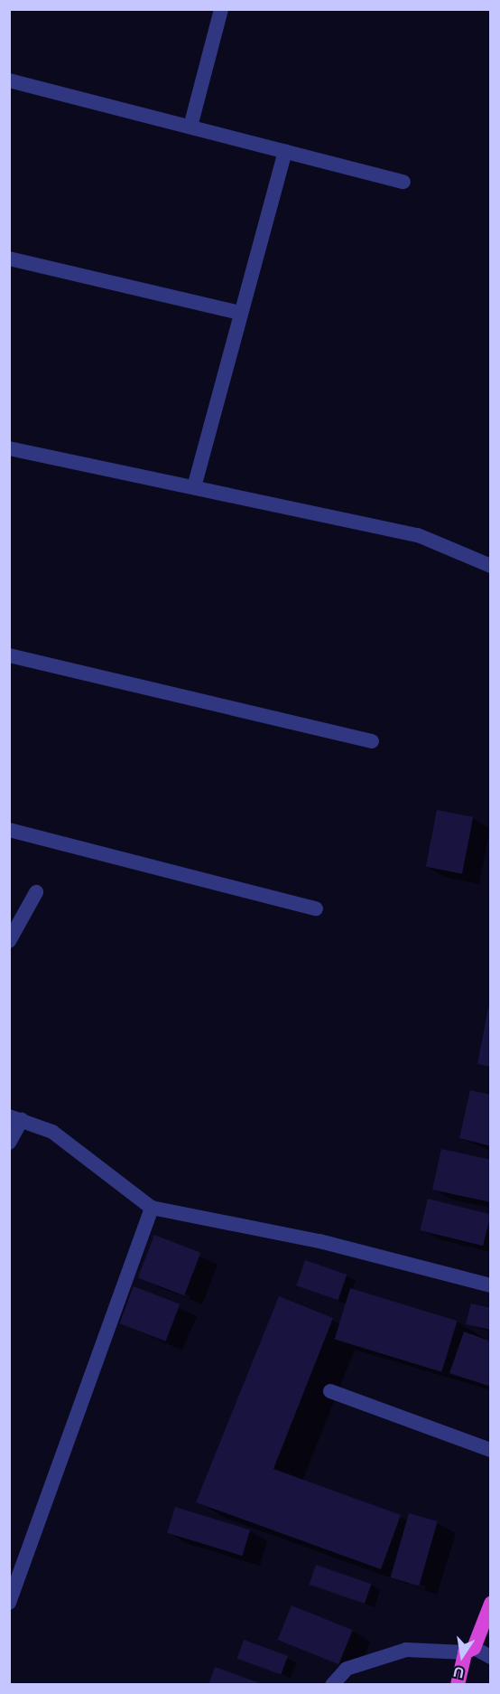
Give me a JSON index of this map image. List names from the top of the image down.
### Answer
{
  "north": "bottom"
}
